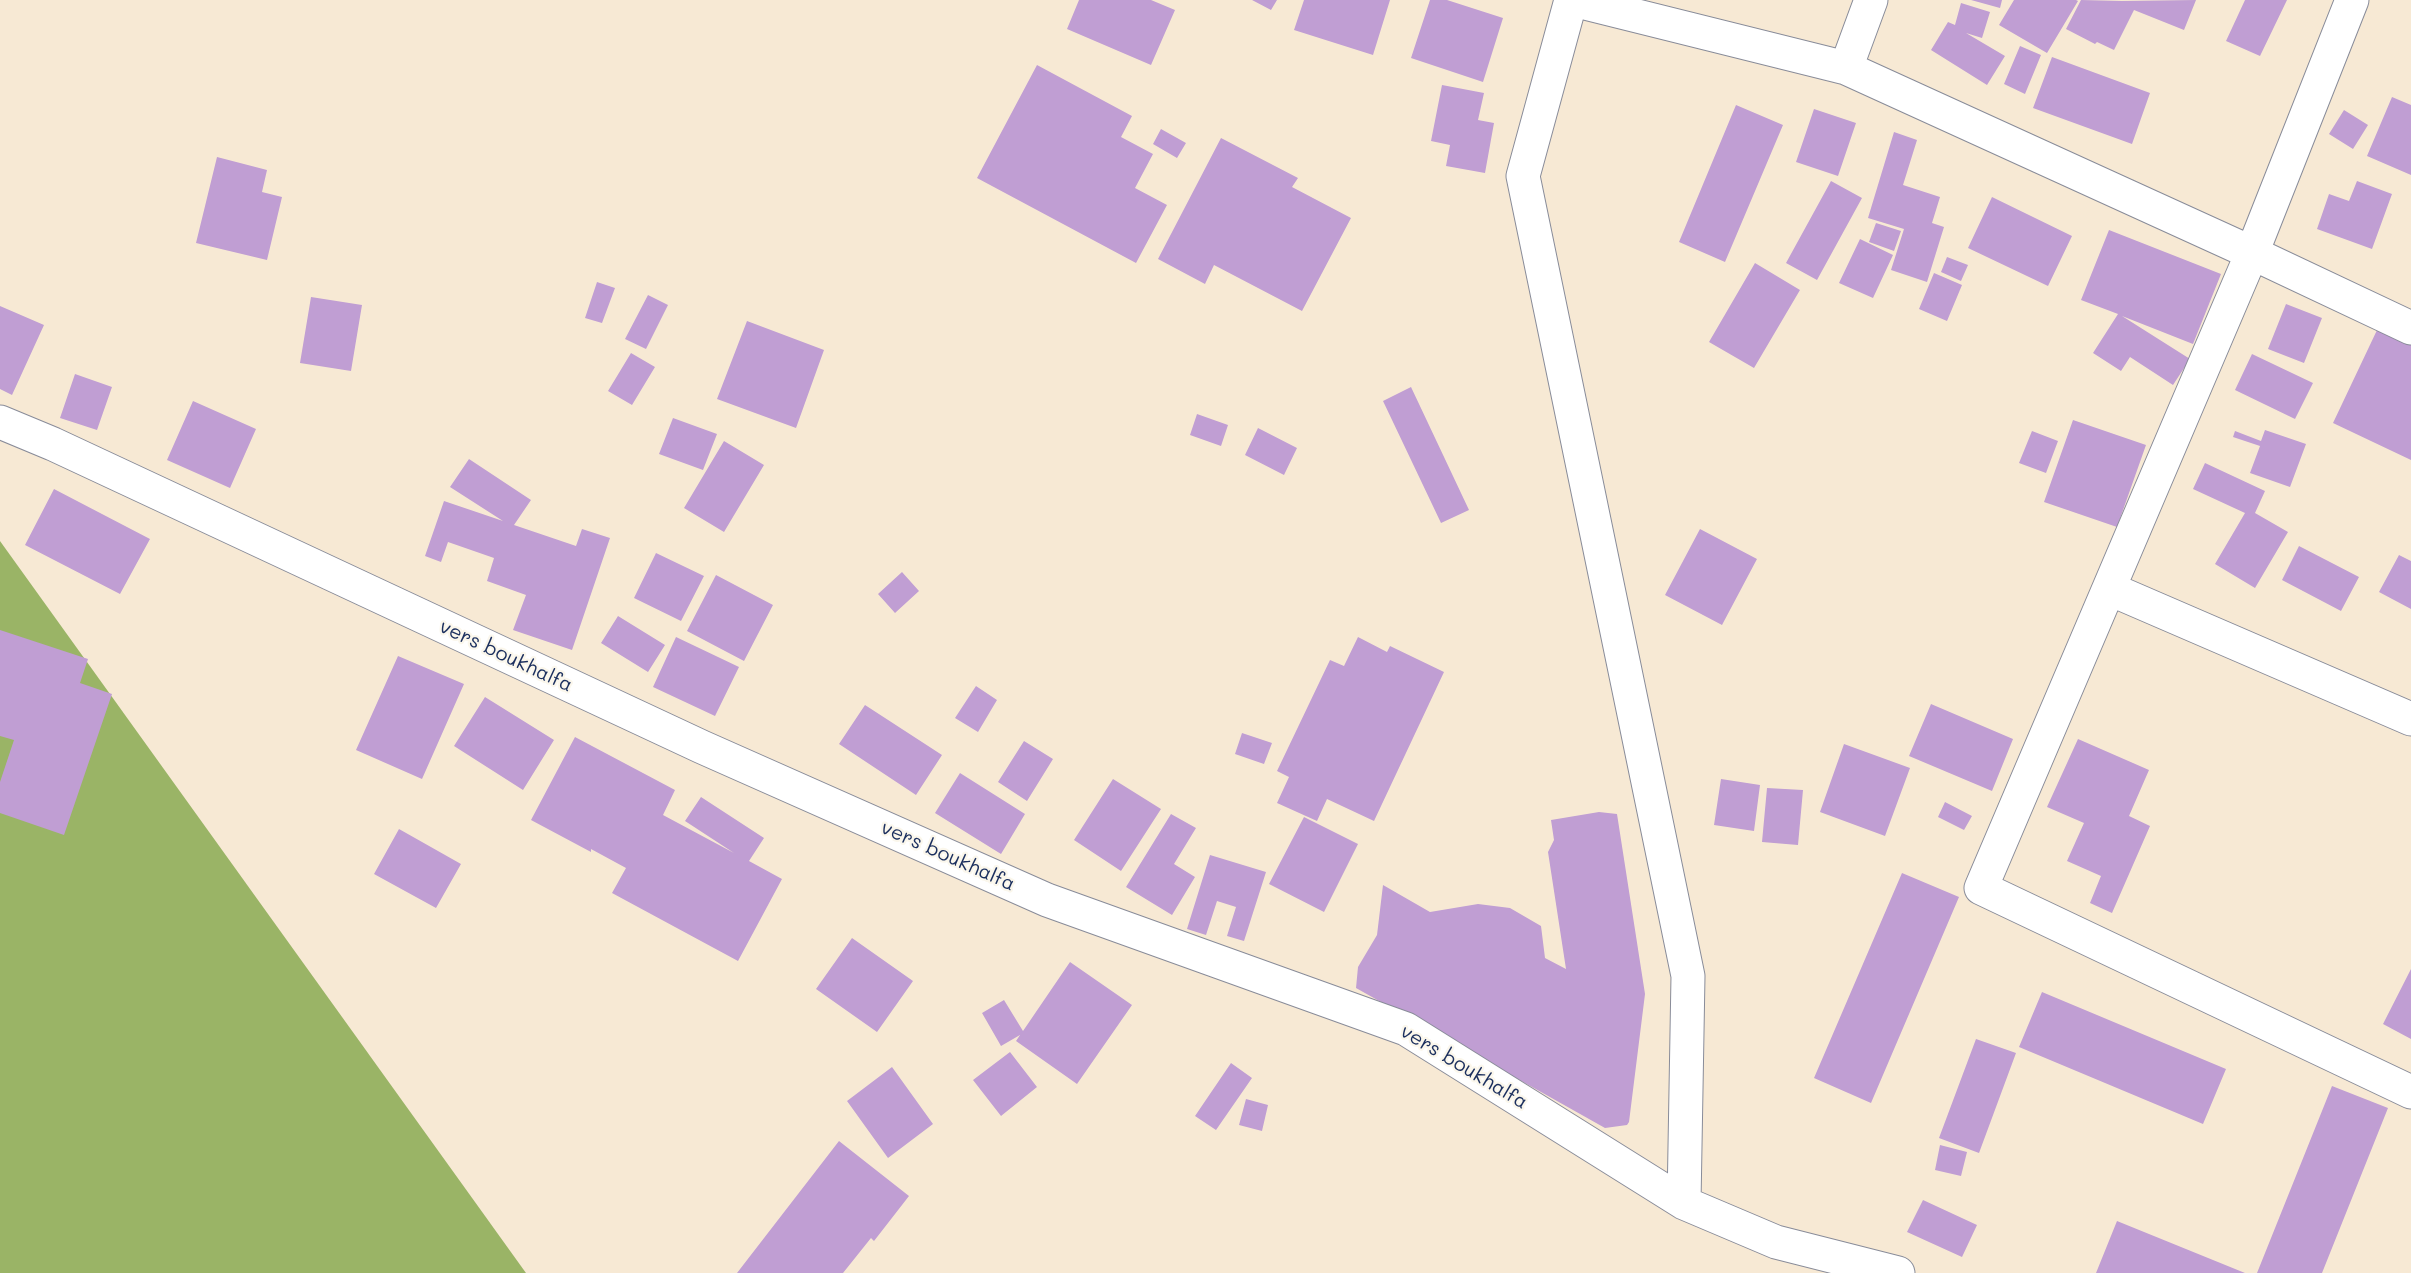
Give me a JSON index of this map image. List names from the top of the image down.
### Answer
{
  "streets": {
    "street": ["vers boukhalfa"]
  }
}
